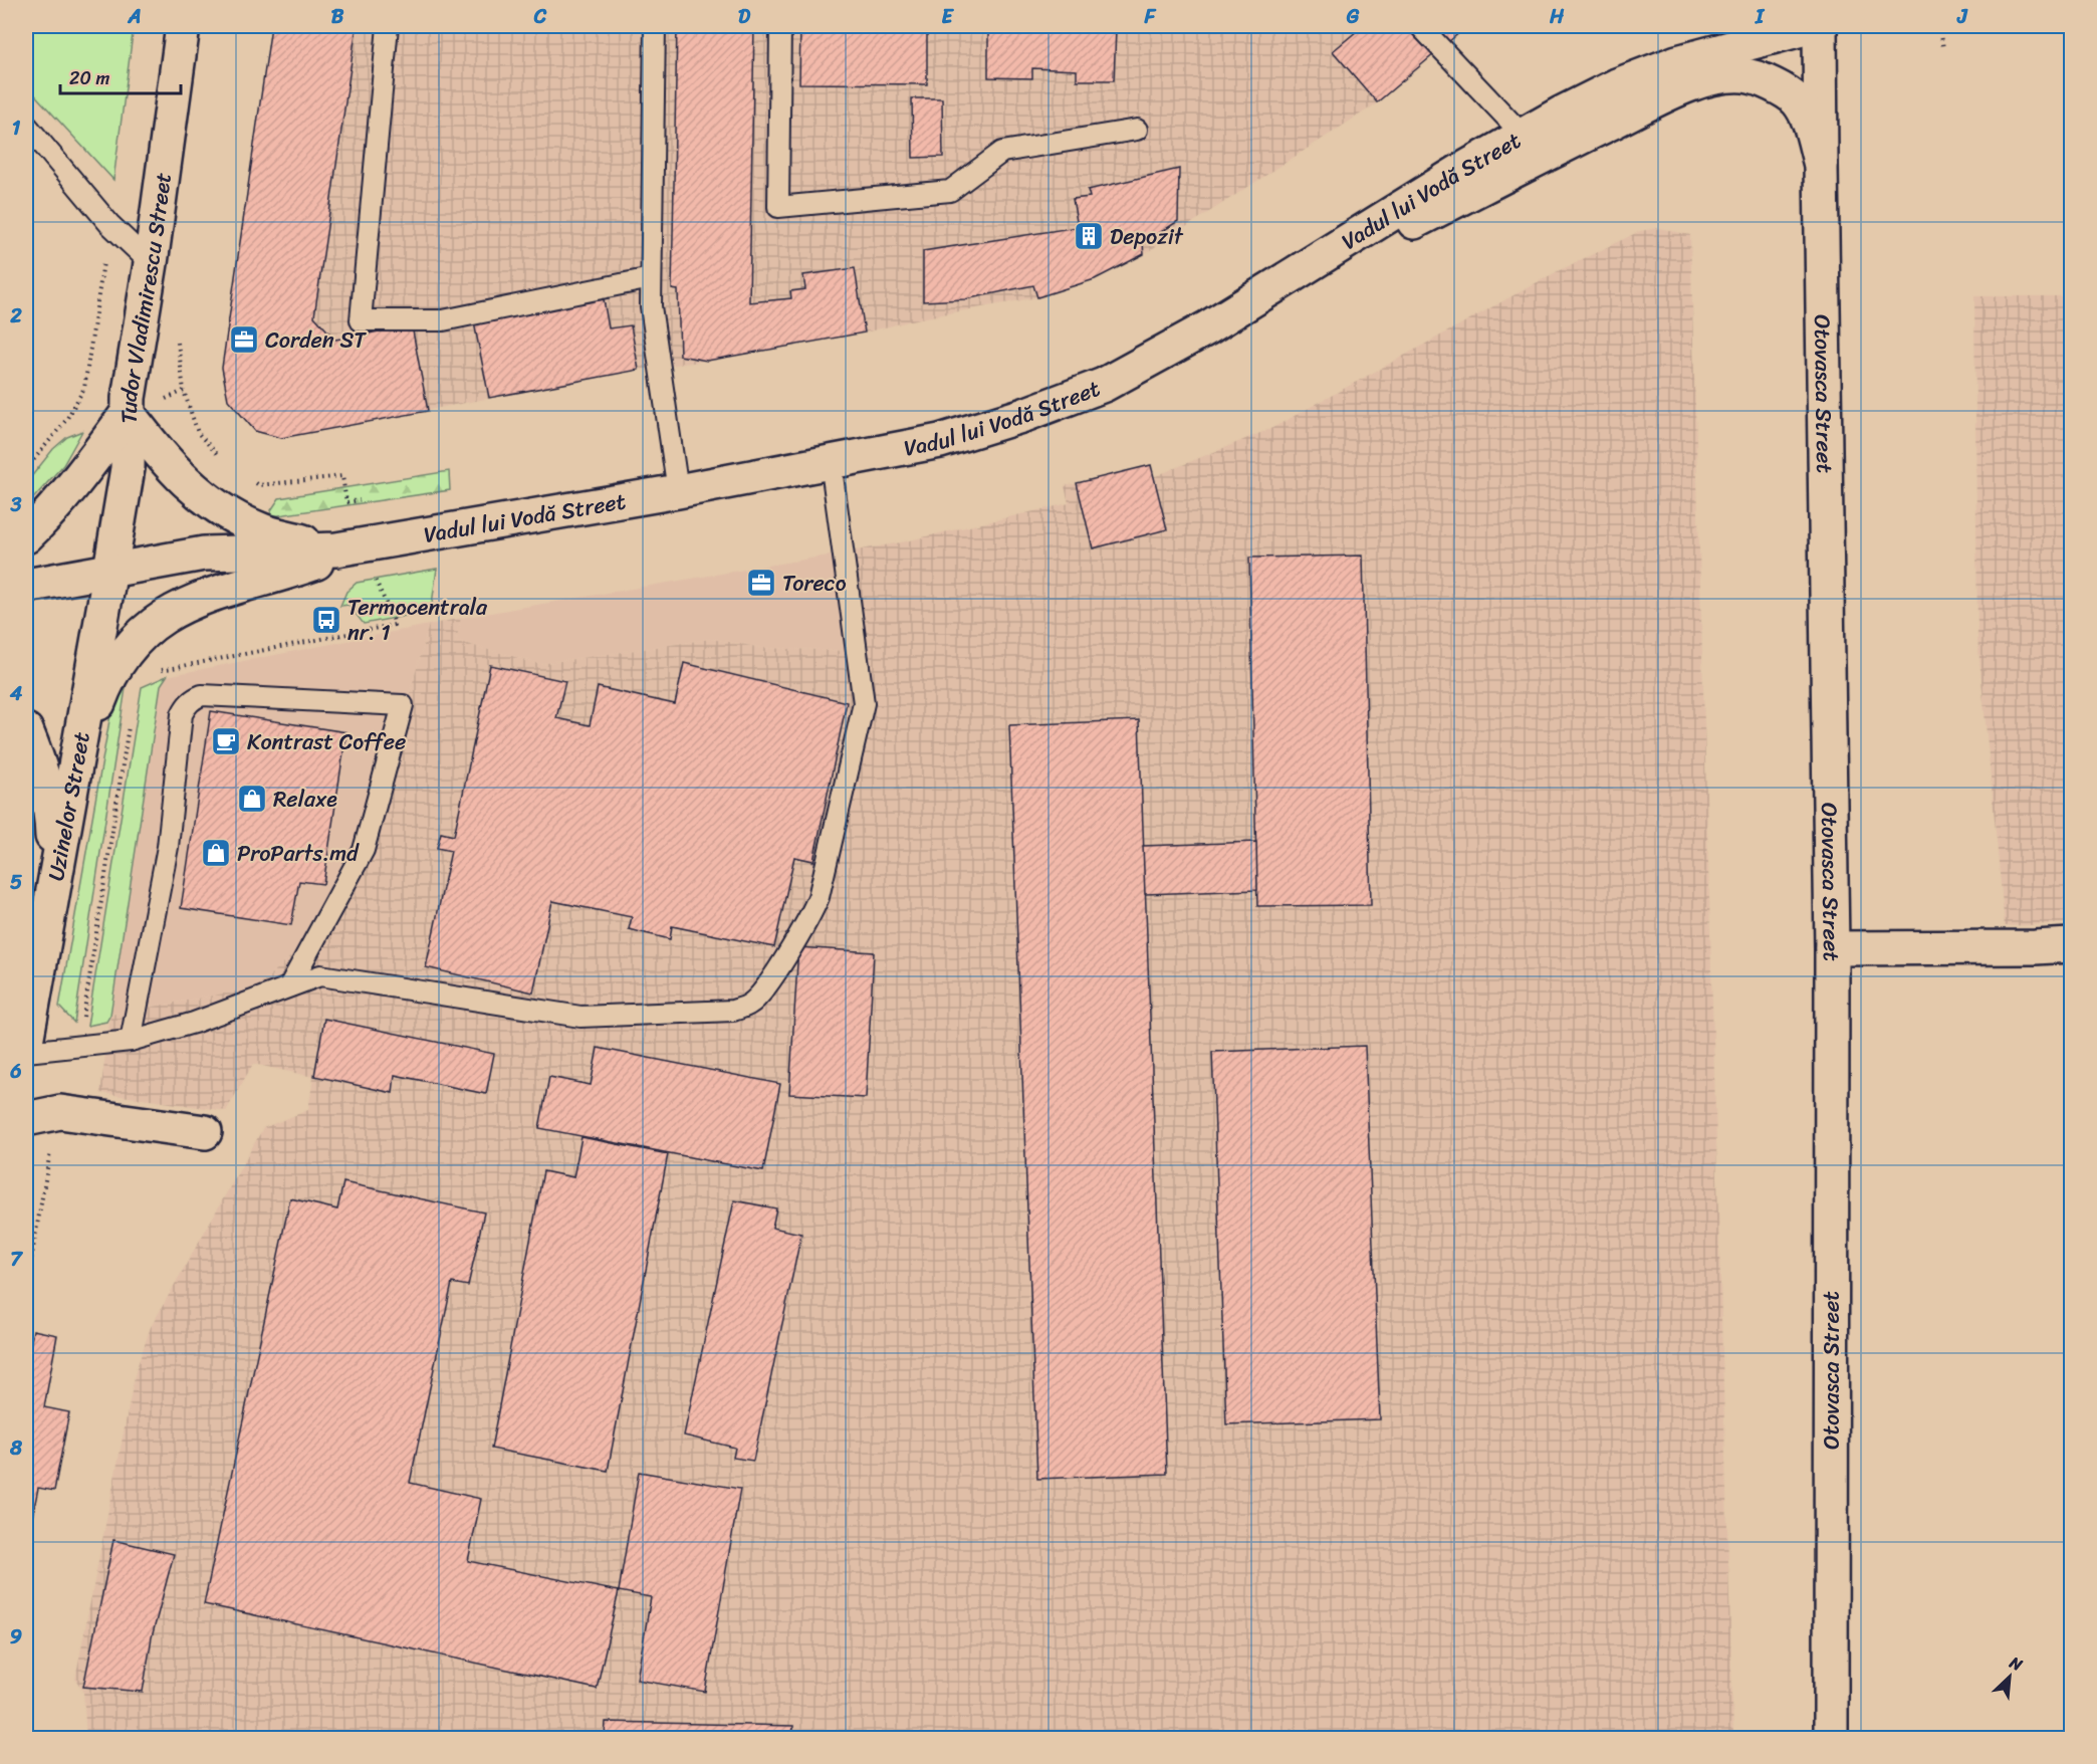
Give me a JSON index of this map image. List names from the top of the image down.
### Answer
{
  "streets": {
    "main road": [
      "Vadul lui Vodă Street",
      "Tudor Vladimirescu Street",
      "Otovasca Street",
      "Uzinelor Street"
    ]
  },
  "crossings": [
    ["Vadul lui Vodă Street", "Tudor Vladimirescu Street"],
    ["Vadul lui Vodă Street", "Uzinelor Street"],
    ["Tudor Vladimirescu Street", "Uzinelor Street"]
  ],
  "places": {
    "building": ["Depozit"],
    "office": ["Corden ST", "Toreco"],
    "bus stop": ["Termocentrala nr. 1"],
    "cafe": ["Kontrast Coffee"],
    "shop": ["Relaxe", "ProParts.md"]
  },
  "scale_bar": "20 m",
  "north": "top right",
  "grid": {
    "columns": [
      "A",
      "B",
      "C",
      "D",
      "E",
      "F",
      "G",
      "H",
      "I",
      "J"
    ],
    "rows": [
      "1",
      "2",
      "3",
      "4",
      "5",
      "6",
      "7",
      "8",
      "9"
    ]
  }
}
